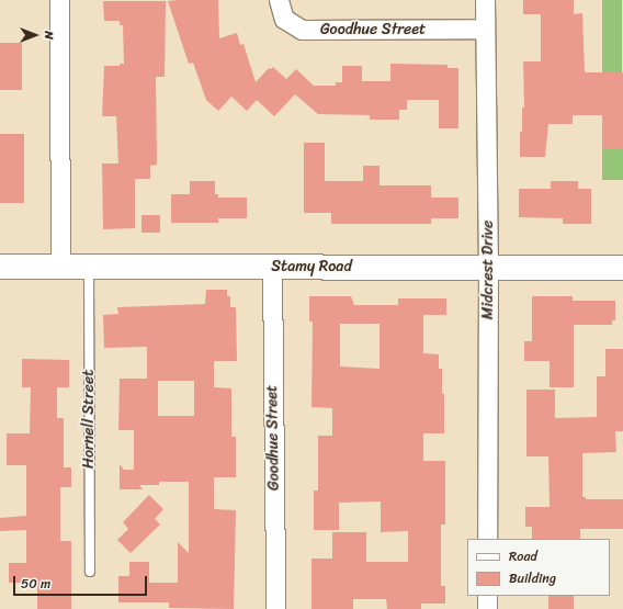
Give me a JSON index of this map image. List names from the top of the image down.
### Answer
{
  "streets": {
    "street": ["Goodhue Street", "Stamy Road", "Midcrest Drive"],
    "lane": ["Hornell Street"]
  },
  "crossings": [
    ["Goodhue Street", "Stamy Road"],
    ["Goodhue Street", "Midcrest Drive"],
    ["Stamy Road", "Midcrest Drive"],
    ["Stamy Road", "Hornell Street"]
  ],
  "legend": ["Road", "Building"],
  "scale_bar": "50 m",
  "north": "right"
}
